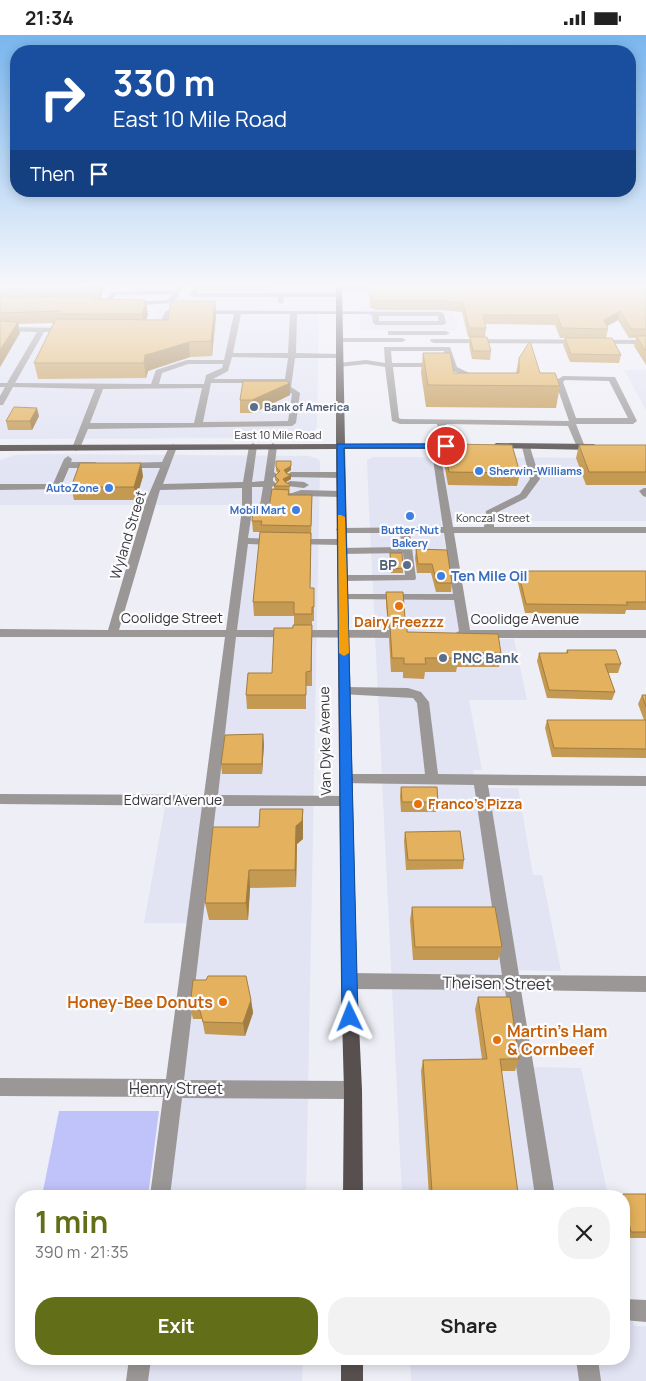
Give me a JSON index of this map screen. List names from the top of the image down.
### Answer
{
  "streets": {
    "main road": ["East 10 Mile Road", "Van Dyke Avenue"],
    "street": [
      "Konczal Street",
      "Wyland Street",
      "Coolidge Street",
      "Coolidge Avenue",
      "Edward Avenue",
      "Theisen Street",
      "Henry Street"
    ]
  },
  "crossings": [
    ["East 10 Mile Road", "Wyland Street"],
    ["East 10 Mile Road", "Van Dyke Avenue"],
    ["Konczal Street", "Van Dyke Avenue"],
    ["Wyland Street", "Coolidge Street"],
    ["Coolidge Street", "Van Dyke Avenue"],
    ["Van Dyke Avenue", "Edward Avenue"],
    ["Van Dyke Avenue", "Theisen Street"],
    ["Van Dyke Avenue", "Henry Street"]
  ],
  "places": [
    "Bank of America",
    "Sherwin-Williams",
    "AutoZone",
    "Mobil Mart",
    "Butter-Nut Bakery",
    "BP",
    "Ten Mile Oil",
    "Dairy Freezzz",
    "PNC Bank",
    "Franco's Pizza",
    "Honey-Bee Donuts",
    "Martin's Ham & Cornbeef"
  ],
  "page": {
    "status": "21:34",
    "turn": ["330 m", "East 10 Mile Road"],
    "then": "Then",
    "heading": ["1 min", "390 m · 21:35"],
    "buttons": ["Exit", "Share"]
  }
}
